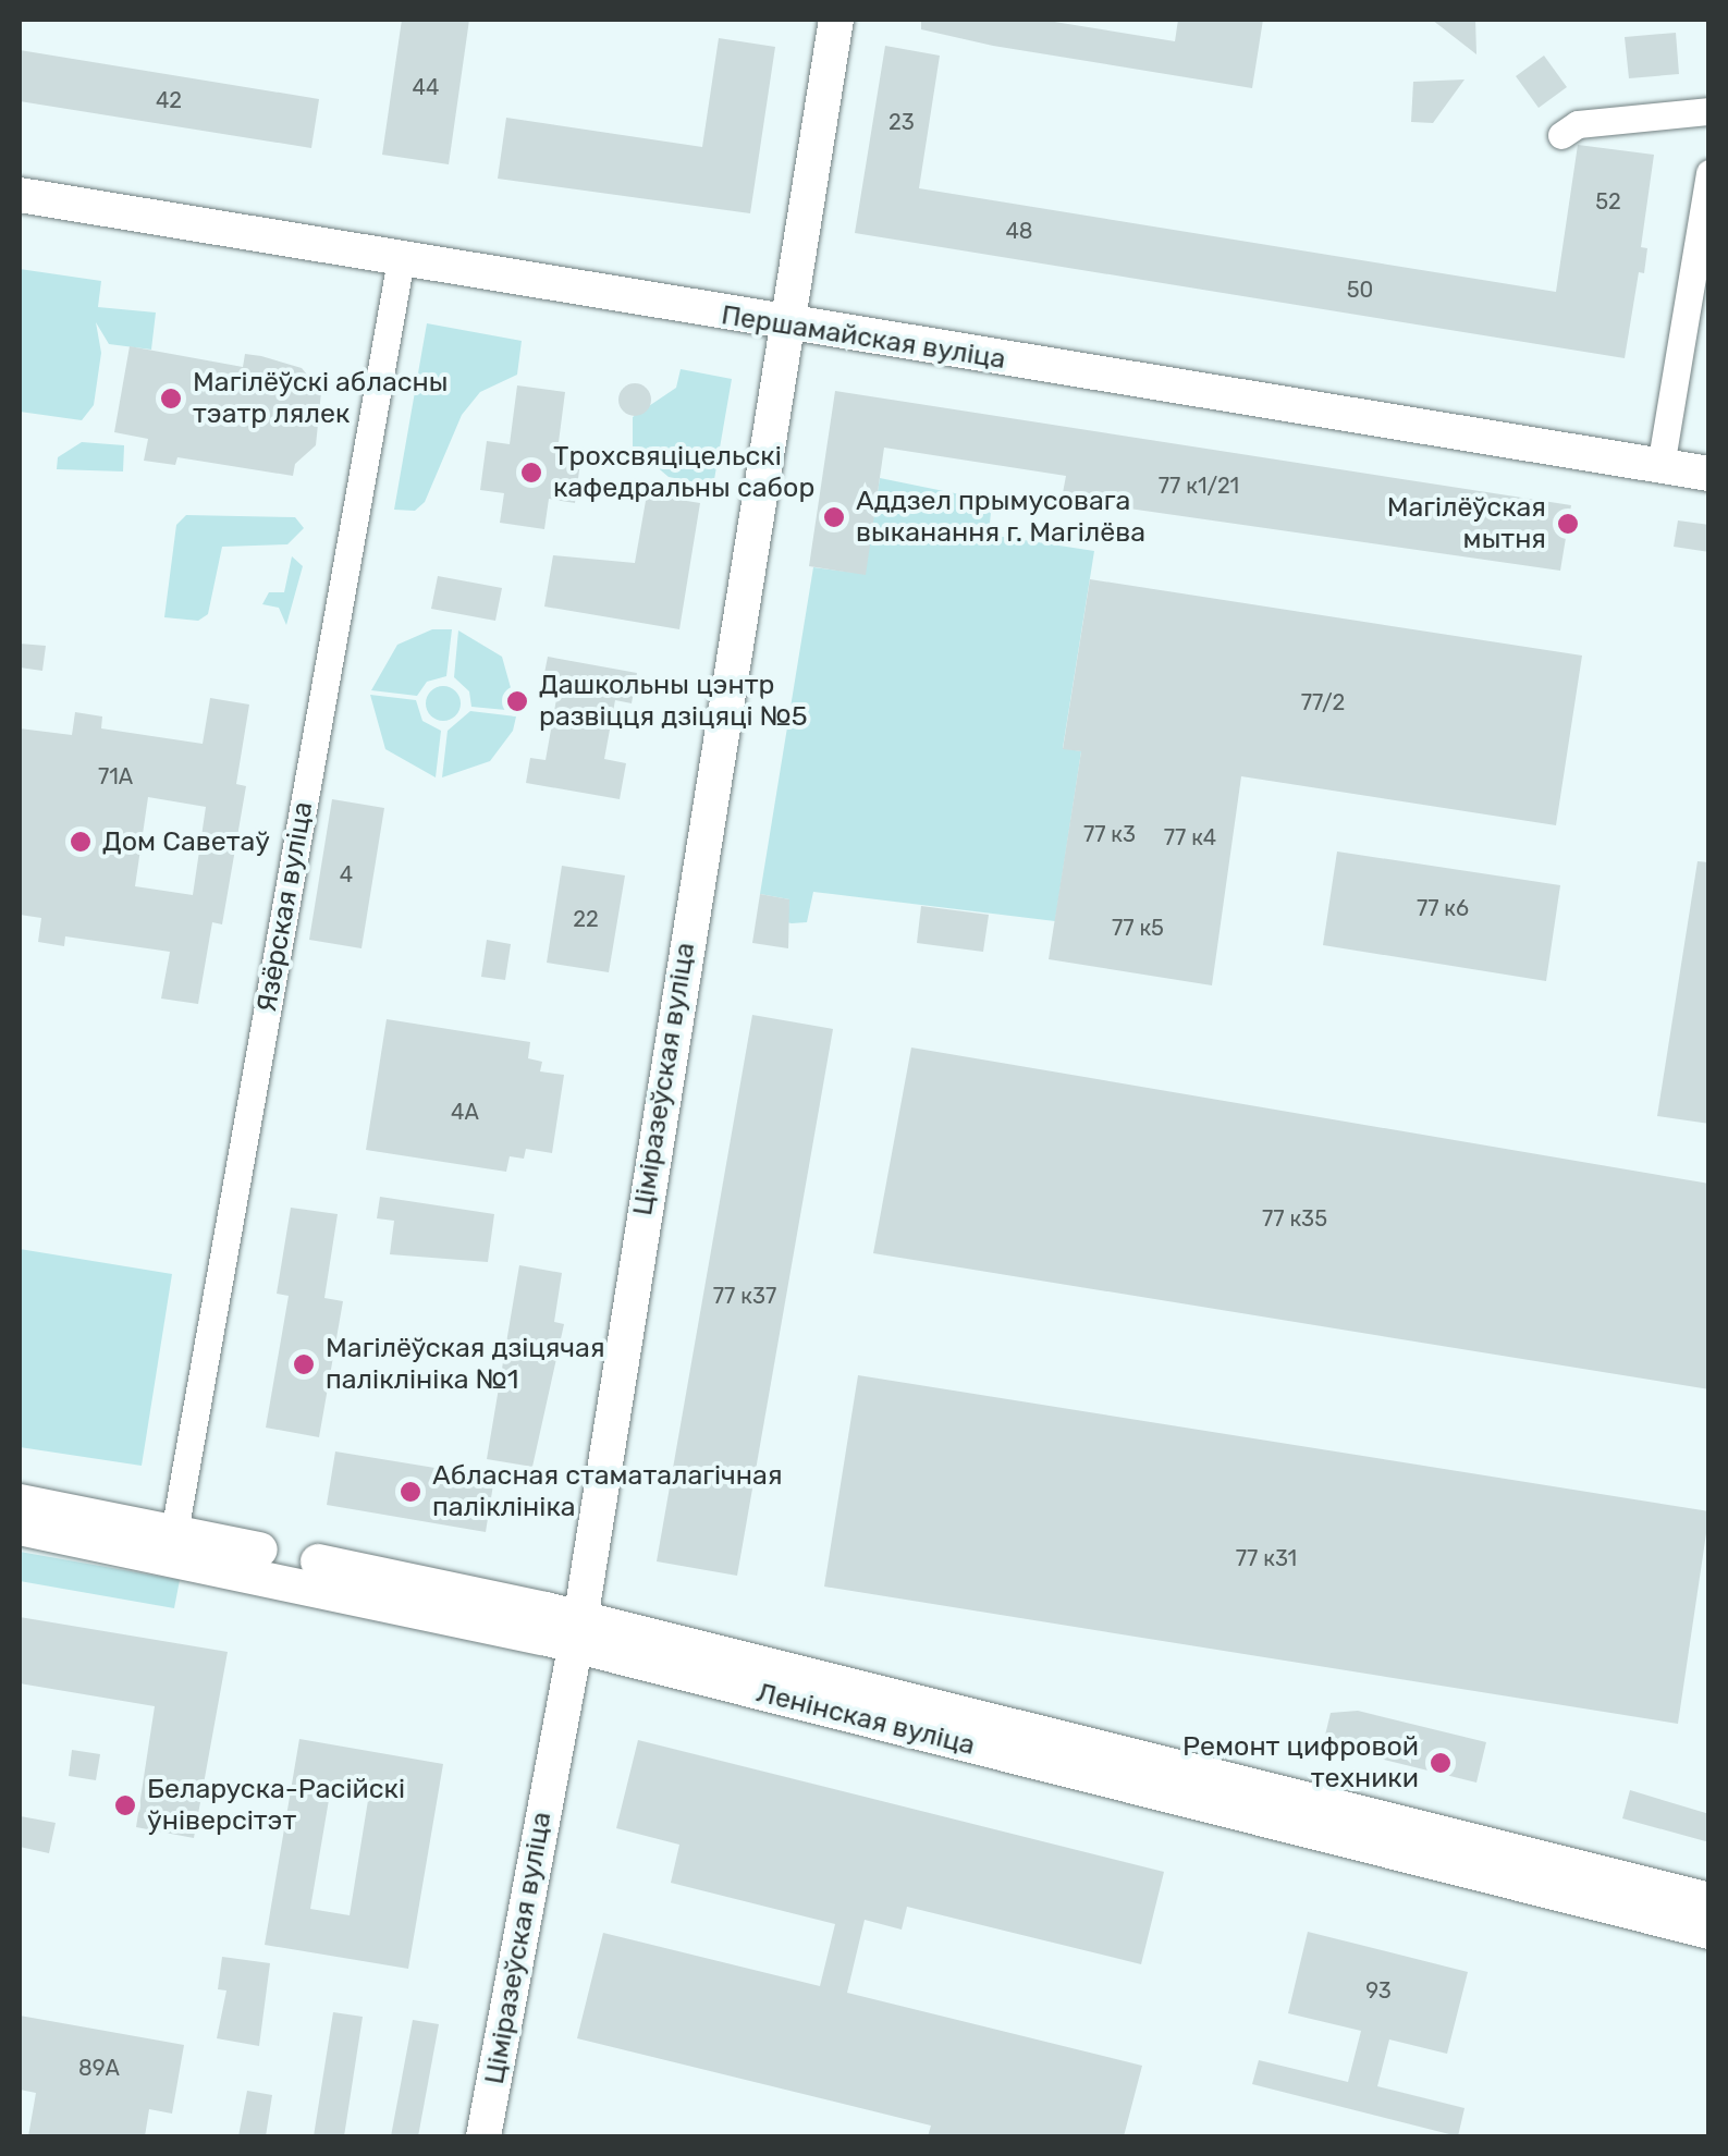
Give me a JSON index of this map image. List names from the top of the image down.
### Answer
{
  "streets": {
    "main road": ["Першамайская вуліца", "Ціміразеўская вуліца", "Ленінская вуліца"],
    "street": ["Язёрская вуліца"]
  },
  "crossings": [
    ["Першамайская вуліца", "Язёрская вуліца"],
    ["Першамайская вуліца", "Ціміразеўская вуліца"],
    ["Язёрская вуліца", "Ленінская вуліца"],
    ["Ціміразеўская вуліца", "Ленінская вуліца"]
  ],
  "places": [
    "Магілёўскі абласны тэатр лялек",
    "Трохсвяціцельскі кафедральны сабор",
    "Аддзел прымусовага выканання г. Магілёва",
    "Магілёўская мытня",
    "Дашкольны цэнтр развіцця дзіцяці №5",
    "Дом Саветаў",
    "Магілёўская дзіцячая паліклініка №1",
    "Абласная стаматалагічная паліклініка",
    "Ремонт цифровой техники",
    "Беларуска-Расійскі ўніверсітэт"
  ],
  "house_numbers": [
    "44",
    "42",
    "23",
    "52",
    "48",
    "50",
    "77 к1/21",
    "77/2",
    "71А",
    "77 к3",
    "77 к4",
    "4",
    "77 к6",
    "22",
    "77 к5",
    "4А",
    "77 к35",
    "77 к37",
    "77 к31",
    "93",
    "89А"
  ]
}
